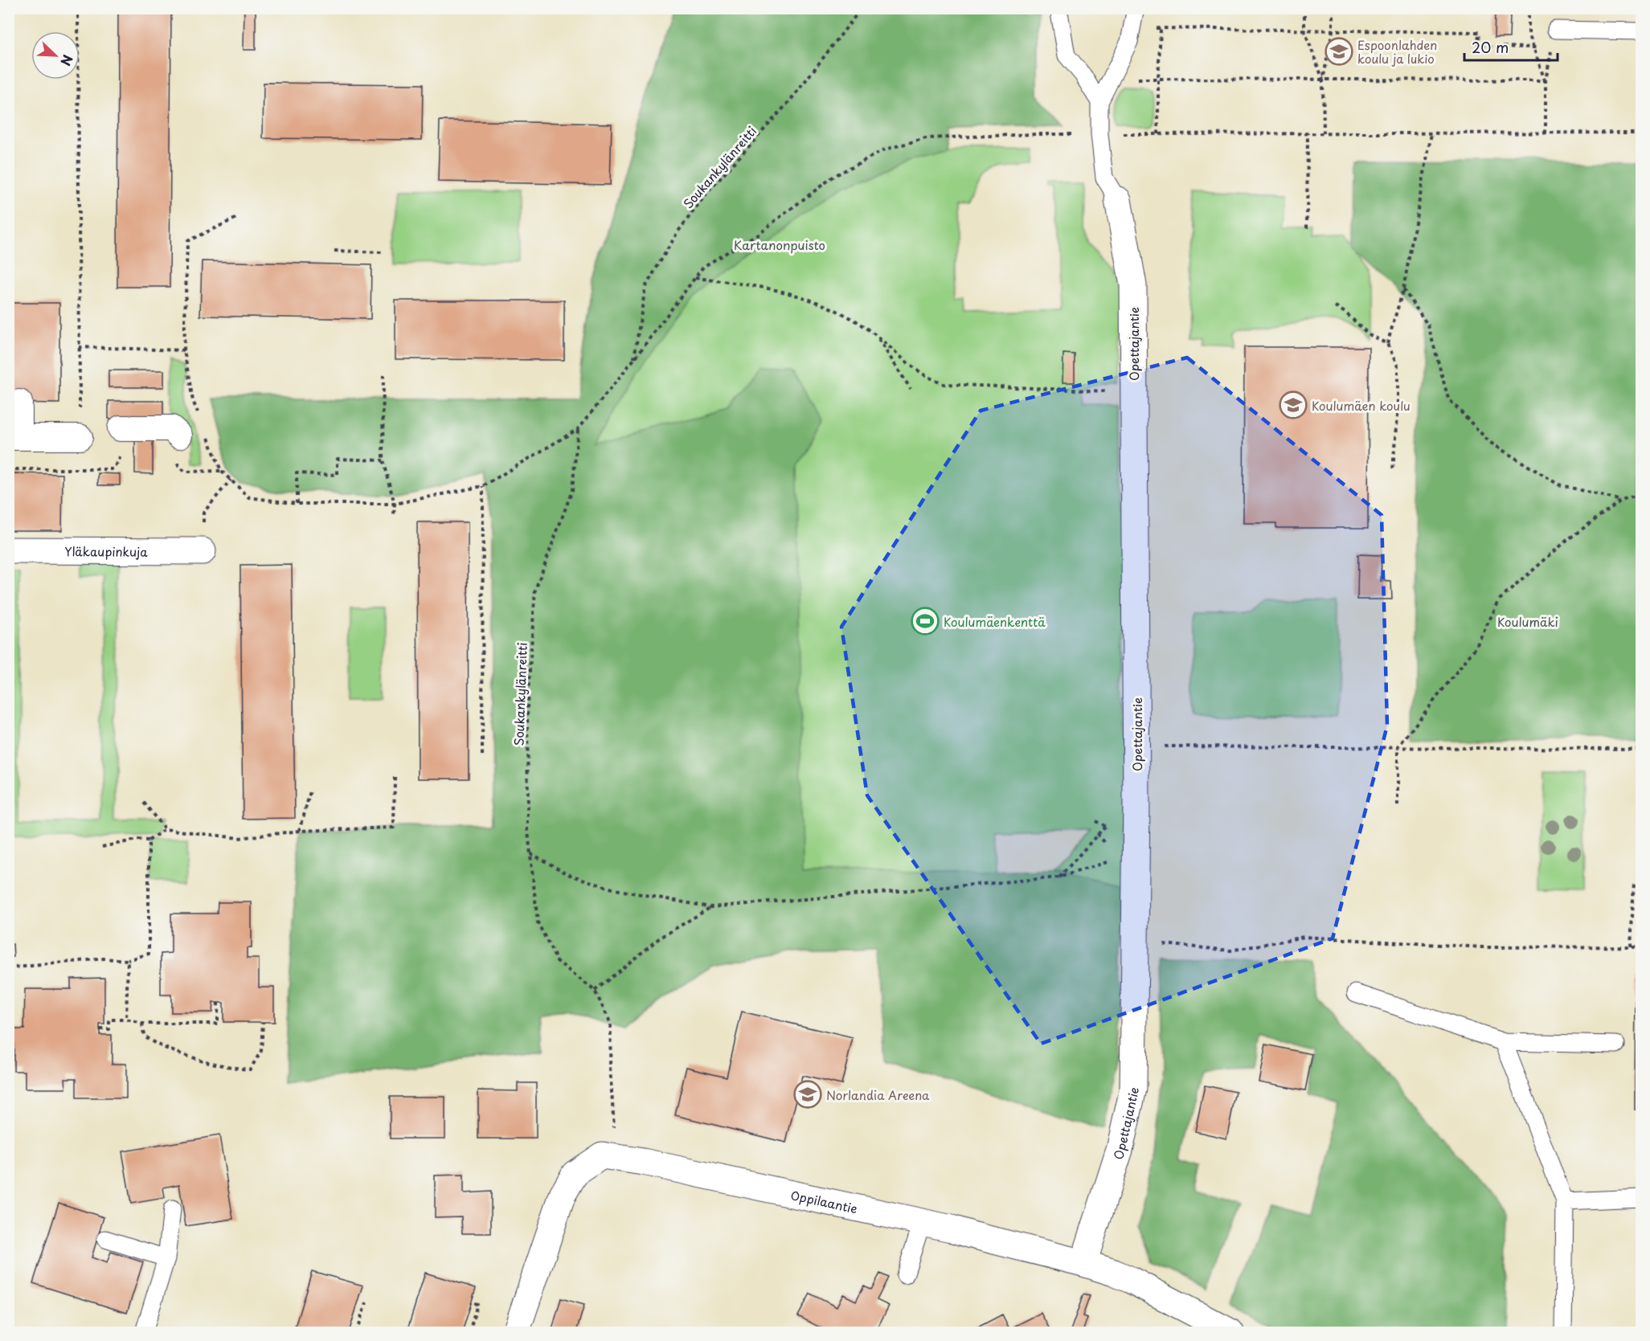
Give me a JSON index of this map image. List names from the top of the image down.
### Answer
{
  "streets": {
    "street": ["Opettajantie", "Yläkaupinkuja", "Oppilaantie"],
    "path": ["Soukankylänreitti"]
  },
  "crossings": [
    ["Opettajantie", "Oppilaantie"]
  ],
  "parks": ["Kartanonpuisto", "Koulumäki"],
  "places": {
    "school or university": ["Espoonlahden koulu ja lukio", "Koulumäen koulu", "Norlandia Areena"],
    "sports": ["Koulumäenkenttä"]
  },
  "scale_bar": "20 m",
  "north": "bottom right"
}
